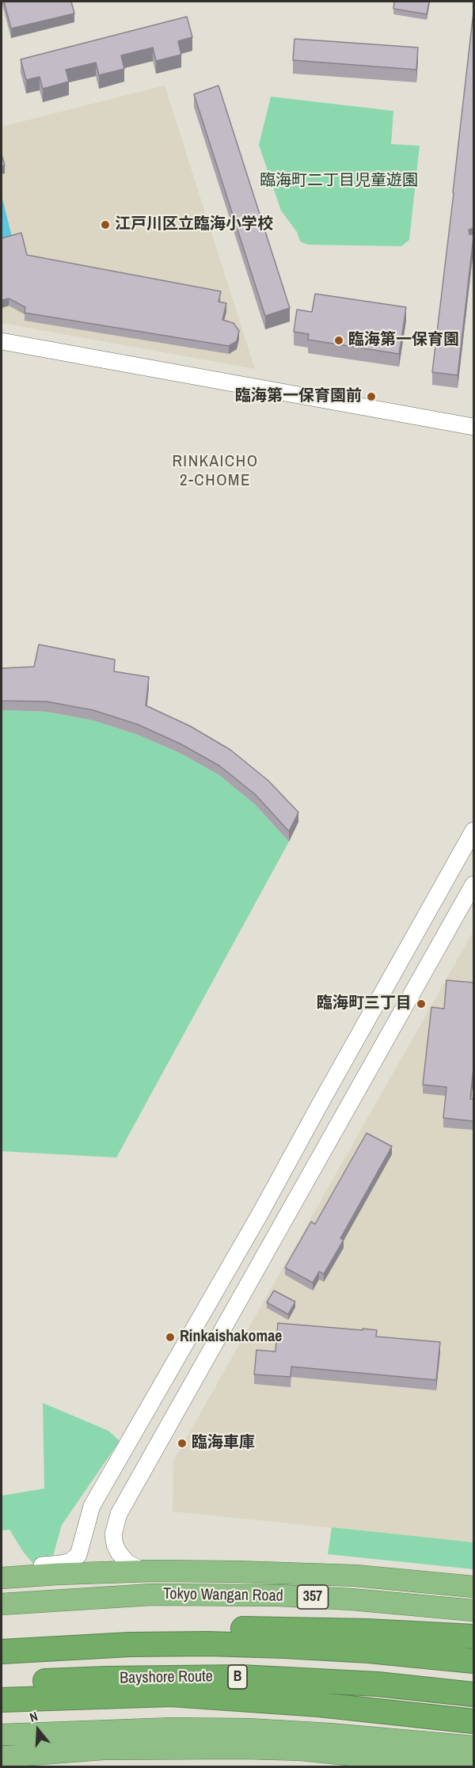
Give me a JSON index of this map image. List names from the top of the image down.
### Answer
{
  "streets": {
    "highway": [
      "Tokyo Wangan Road",
      "357",
      "B",
      "Bayshore Route"
    ]
  },
  "districts": ["RINKAICHO 2-CHOME"],
  "parks": ["臨海町二丁目児童遊園"],
  "places": [
    "江戸川区立臨海小学校",
    "臨海第一保育園",
    "臨海第一保育園前",
    "臨海町三丁目",
    "Rinkaishakomae",
    "臨海車庫"
  ],
  "north": "top"
}
